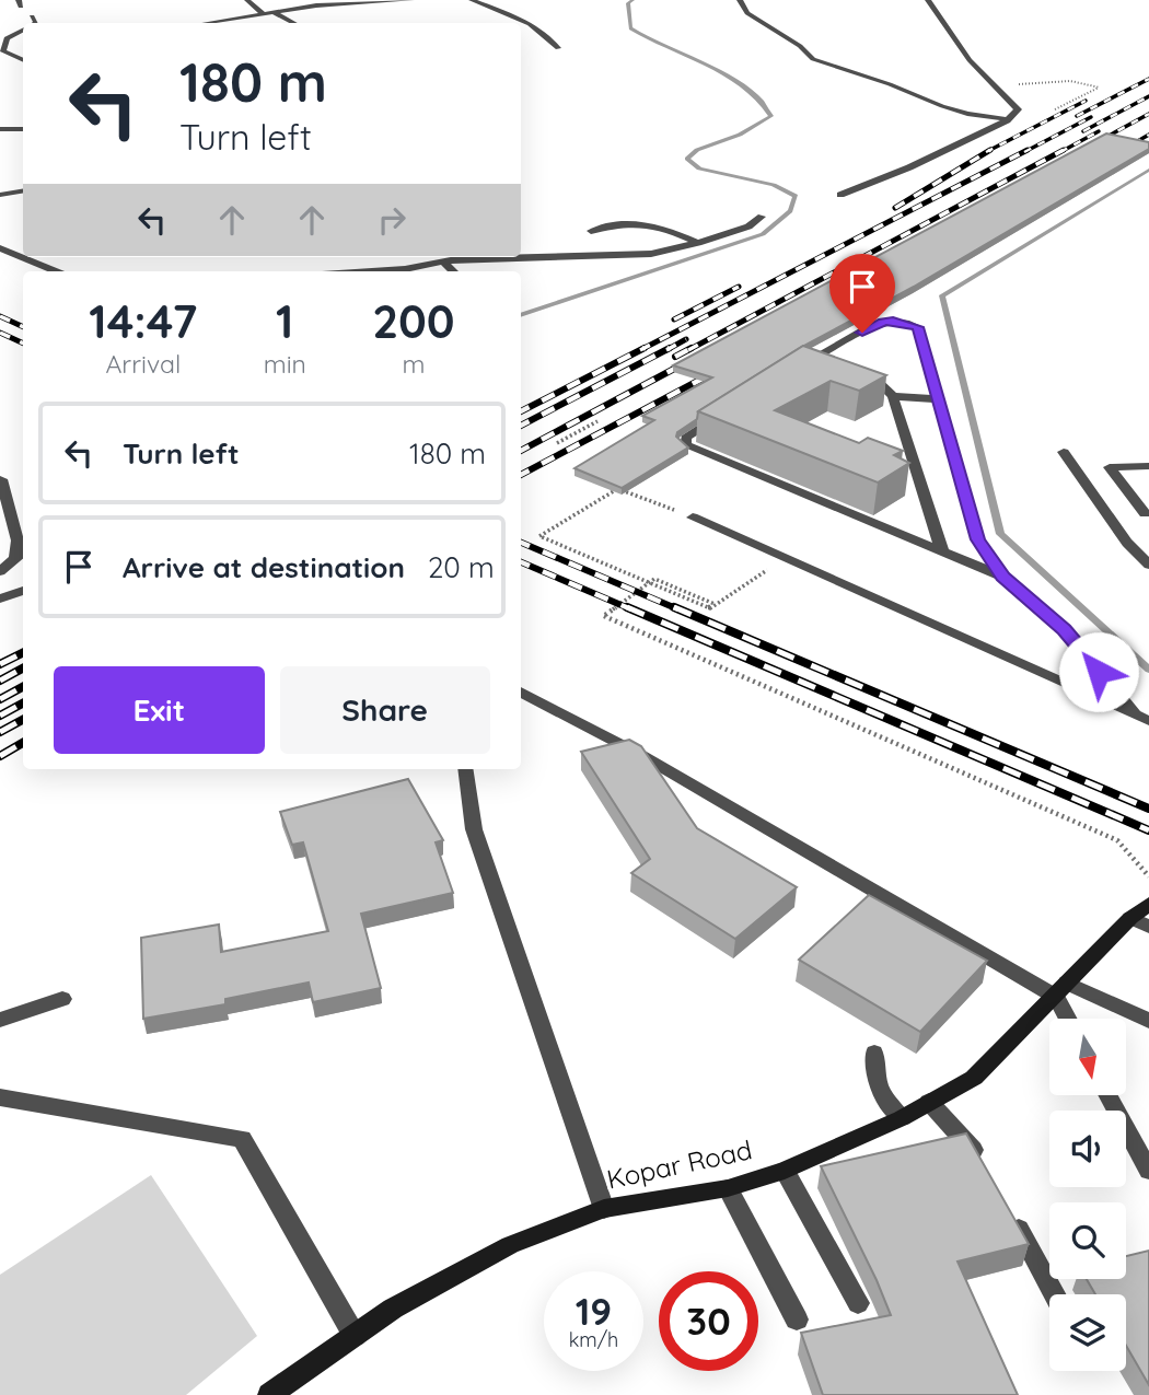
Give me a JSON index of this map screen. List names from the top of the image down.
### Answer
{
  "streets": {
    "street": ["Kopar Road"]
  },
  "north": "bottom",
  "page": {
    "turn": ["180 m", "Turn left"],
    "eta": [
      "14:47",
      "Arrival",
      "1",
      "min",
      "200",
      "m"
    ],
    "list": [
      {
        "name": "Turn left",
        "value": "180 m"
      },
      {
        "name": "Arrive at destination",
        "value": "20 m"
      }
    ],
    "buttons": ["Exit", "Share"],
    "speed": "19 km/h",
    "limit": "30"
  }
}
